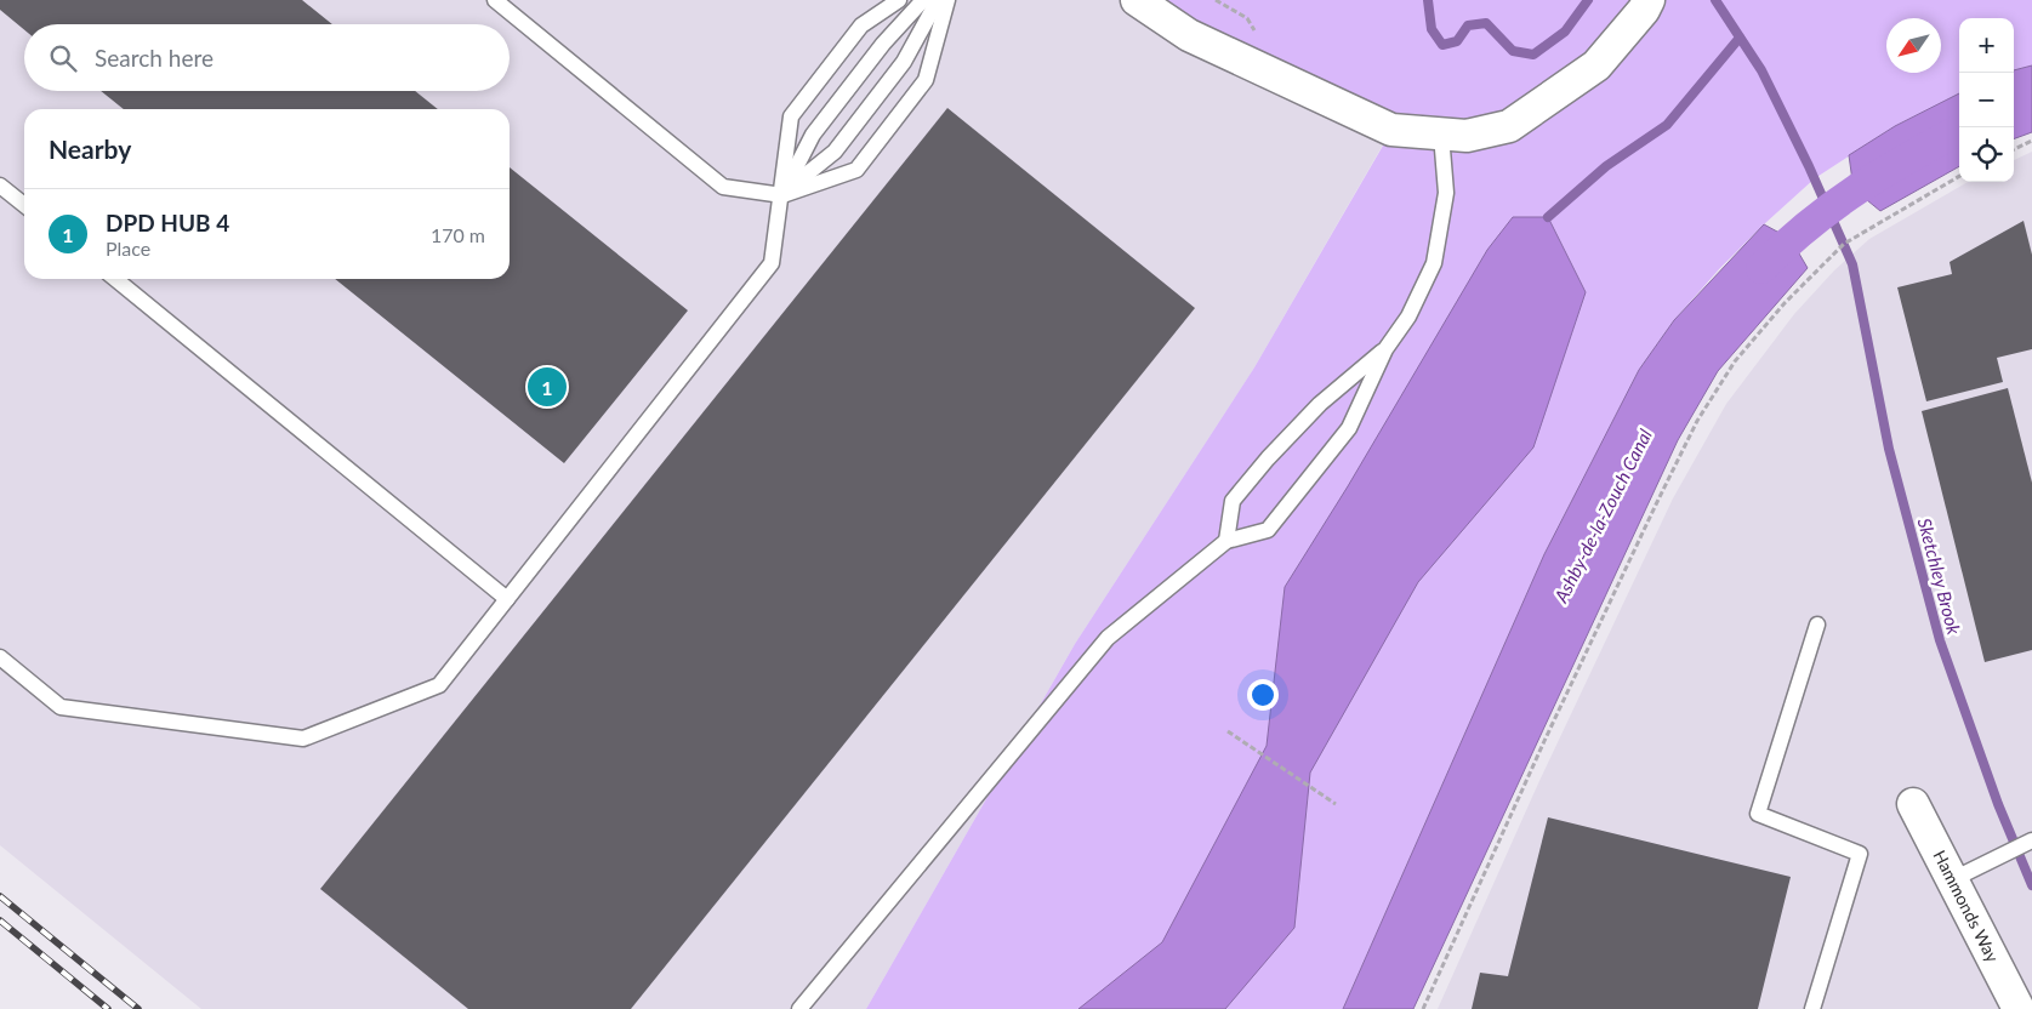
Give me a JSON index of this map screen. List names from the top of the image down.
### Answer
{
  "streets": {
    "street": ["Hammonds Way"]
  },
  "water": ["Ashby-de-la-Zouch Canal", "Sketchley Brook"],
  "north": "bottom left",
  "page": {
    "map_buttons": ["+", "−"],
    "search": "Search here",
    "heading": "Nearby",
    "list": [
      {
        "mark": "1",
        "name": "DPD HUB 4",
        "note": "Place",
        "value": "170 m"
      }
    ],
    "pins": "1"
  }
}
